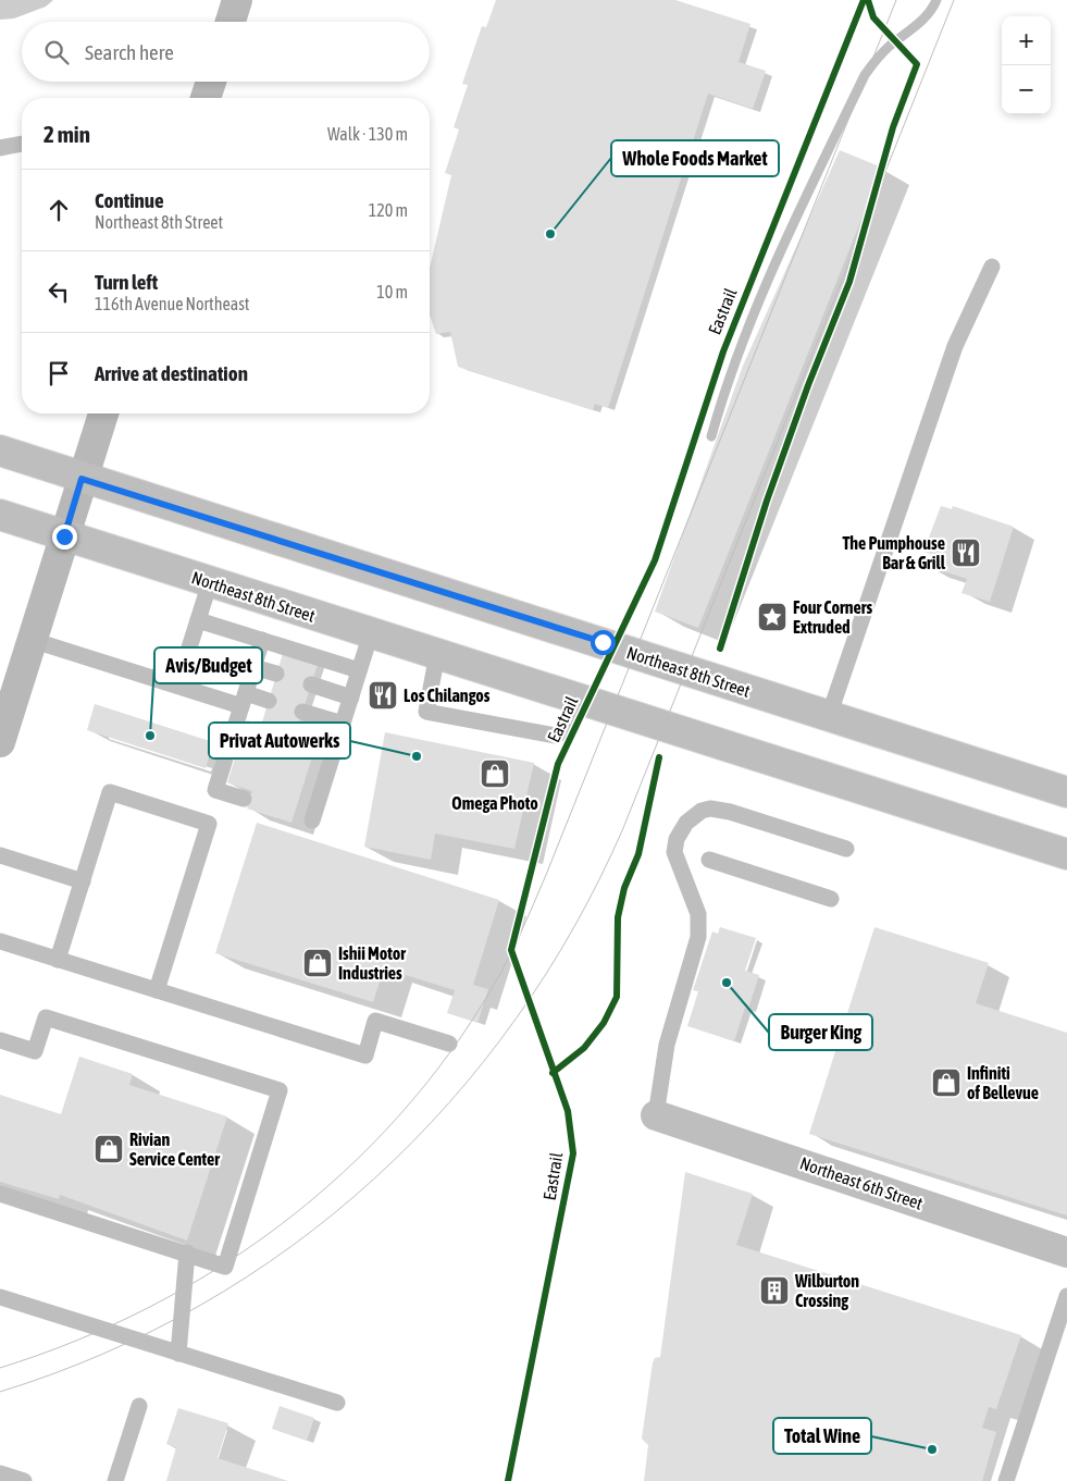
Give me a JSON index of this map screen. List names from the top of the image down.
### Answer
{
  "streets": {
    "main road": ["Northeast 8th Street", "Northeast 6th Street"],
    "cycle path": ["Eastrail"]
  },
  "places": {
    "other": [
      "Whole Foods Market",
      "Avis/Budget",
      "Privat Autowerks",
      "Burger King",
      "Total Wine"
    ],
    "restaurant": ["The Pumphouse Bar & Grill", "Los Chilangos"],
    "place": ["Four Corners Extruded"],
    "shop": [
      "Omega Photo",
      "Ishii Motor Industries",
      "Infiniti of Bellevue",
      "Rivian Service Center"
    ],
    "building": ["Wilburton Crossing"]
  },
  "page": {
    "map_buttons": ["+", "−"],
    "search": "Search here",
    "heading": ["2 min", "Walk · 130 m"],
    "list": [
      ["Continue", "Northeast 8th Street", "120 m"],
      ["Turn left", "116th Avenue Northeast", "10 m"],
      "Arrive at destination"
    ]
  }
}
